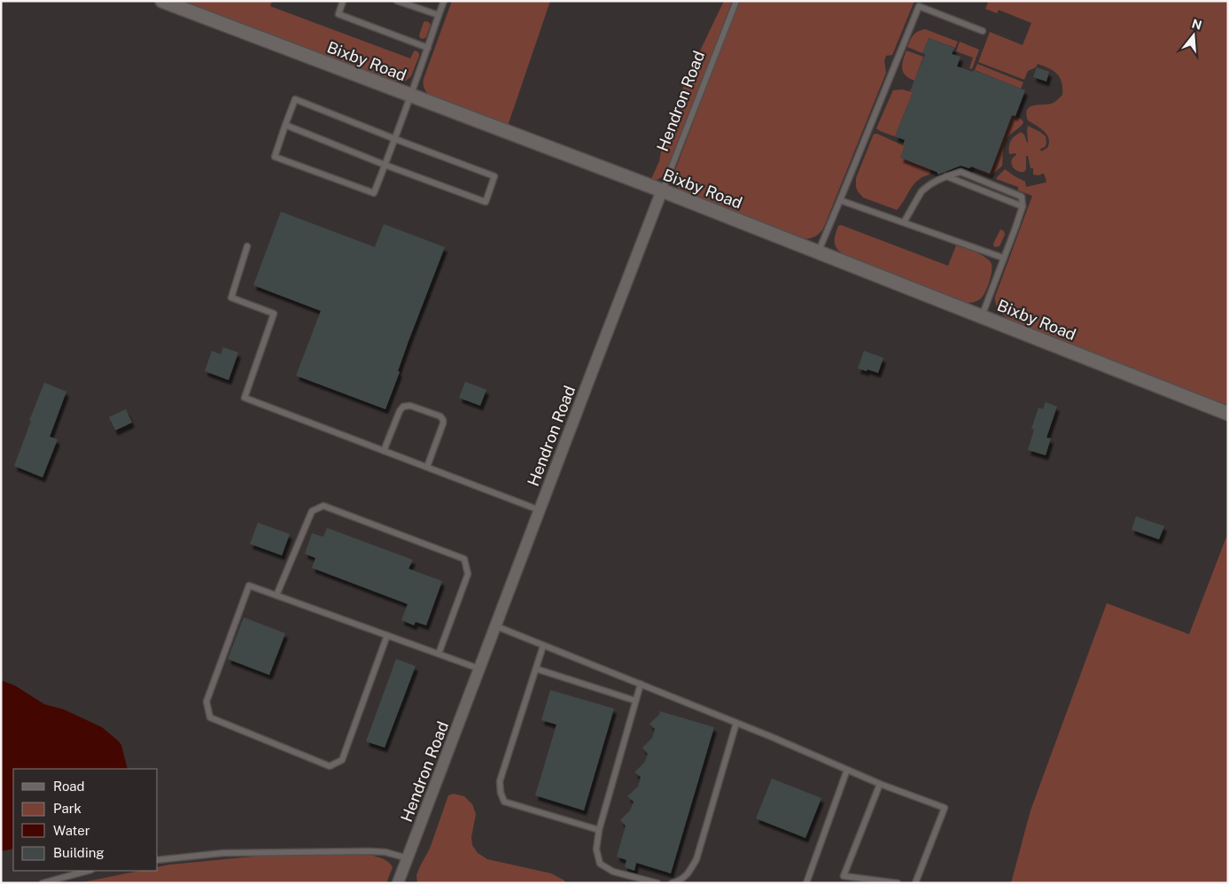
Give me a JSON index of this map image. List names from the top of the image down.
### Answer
{
  "streets": {
    "street": ["Bixby Road", "Hendron Road"]
  },
  "crossings": [
    ["Bixby Road", "Hendron Road"]
  ],
  "legend": [
    "Road",
    "Park",
    "Water",
    "Building"
  ],
  "north": "top"
}
